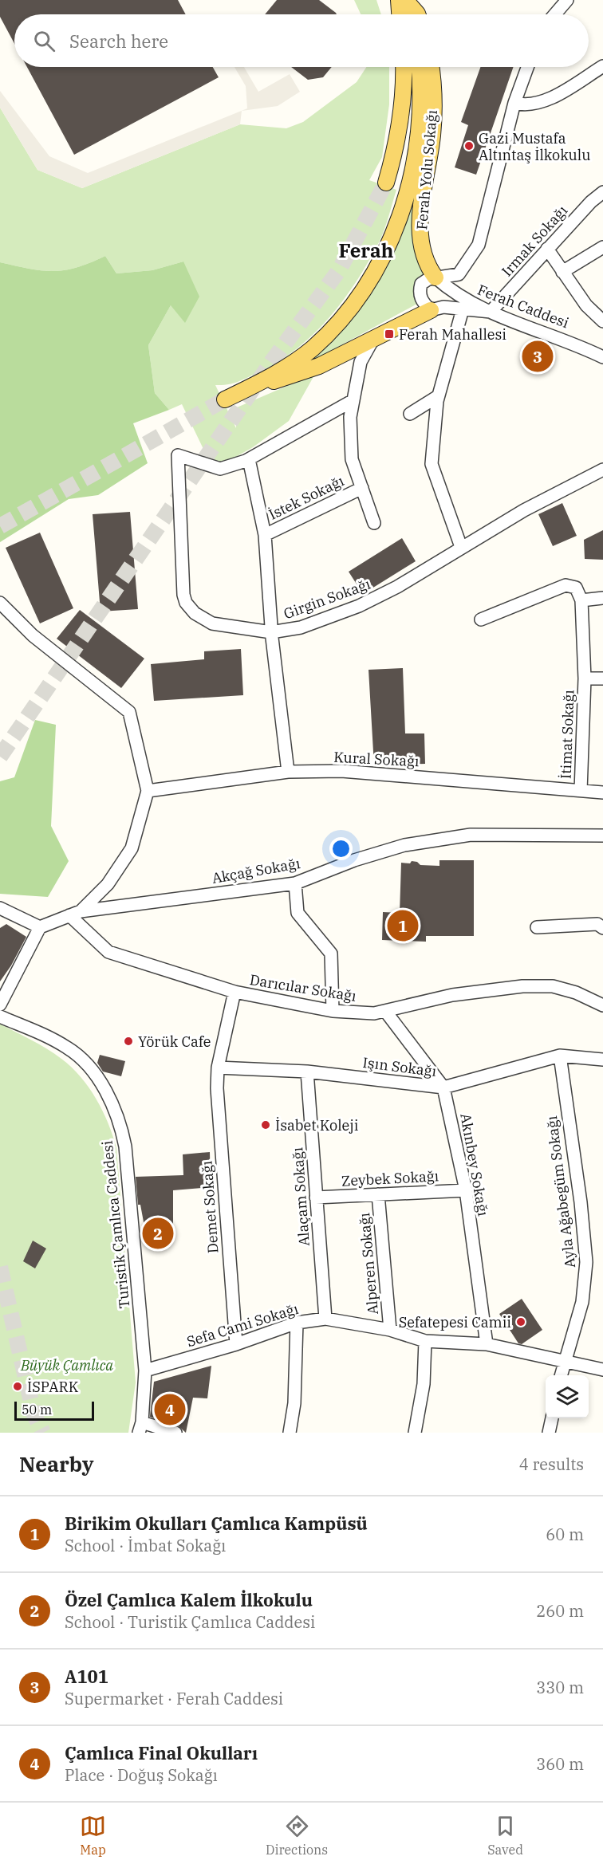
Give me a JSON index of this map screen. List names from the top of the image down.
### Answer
{
  "streets": {
    "main road": ["Ferah Yolu Sokağı"],
    "street": [
      "Irmak Sokağı",
      "Ferah Caddesi",
      "İstek Sokağı",
      "Girgin Sokağı",
      "İtimat Sokağı",
      "Kural Sokağı",
      "Akçağ Sokağı",
      "Darıcılar Sokağı",
      "Işın Sokağı",
      "Akınbey Sokağı",
      "Zeybek Sokağı",
      "Ayla Ağabegüm Sokağı",
      "Alaçam Sokağı",
      "Demet Sokağı",
      "Turistik Çamlıca Caddesi",
      "Alperen Sokağı",
      "Sefa Cami Sokağı"
    ]
  },
  "crossings": [
    ["Ferah Yolu Sokağı", "Ferah Caddesi"],
    ["Irmak Sokağı", "Ferah Caddesi"],
    ["İtimat Sokağı", "Kural Sokağı"],
    ["Akçağ Sokağı", "Darıcılar Sokağı"],
    ["Darıcılar Sokağı", "Akınbey Sokağı"],
    ["Darıcılar Sokağı", "Demet Sokağı"],
    ["Işın Sokağı", "Akınbey Sokağı"],
    ["Işın Sokağı", "Ayla Ağabegüm Sokağı"],
    ["Işın Sokağı", "Alaçam Sokağı"],
    ["Işın Sokağı", "Demet Sokağı"],
    ["Akınbey Sokağı", "Zeybek Sokağı"],
    ["Akınbey Sokağı", "Sefa Cami Sokağı"],
    ["Zeybek Sokağı", "Alaçam Sokağı"],
    ["Zeybek Sokağı", "Alperen Sokağı"],
    ["Ayla Ağabegüm Sokağı", "Sefa Cami Sokağı"],
    ["Alaçam Sokağı", "Sefa Cami Sokağı"],
    ["Demet Sokağı", "Sefa Cami Sokağı"],
    ["Turistik Çamlıca Caddesi", "Sefa Cami Sokağı"],
    ["Alperen Sokağı", "Sefa Cami Sokağı"]
  ],
  "districts": ["Ferah"],
  "parks": ["Büyük Çamlıca"],
  "places": {
    "other": [
      "Gazi Mustafa Altıntaş İlkokulu",
      "Yörük Cafe",
      "İsabet Koleji",
      "Sefatepesi Camii",
      "İSPARK"
    ],
    "transit": ["Ferah Mahallesi"]
  },
  "scale_bar": "50 m",
  "page": {
    "search": "Search here",
    "pins": [
      "3",
      "1",
      "2",
      "4"
    ],
    "scale": "50 m",
    "heading": ["Nearby", "4 results"],
    "list": [
      {
        "mark": "1",
        "name": "Birikim Okulları Çamlıca Kampüsü",
        "note": "School · İmbat Sokağı",
        "value": "60 m"
      },
      {
        "mark": "2",
        "name": "Özel Çamlıca Kalem İlkokulu",
        "note": "School · Turistik Çamlıca Caddesi",
        "value": "260 m"
      },
      {
        "mark": "3",
        "name": "A101",
        "note": "Supermarket · Ferah Caddesi",
        "value": "330 m"
      },
      {
        "mark": "4",
        "name": "Çamlıca Final Okulları",
        "note": "Place · Doğuş Sokağı",
        "value": "360 m"
      }
    ],
    "nav": ["Map", "Directions", "Saved"]
  }
}
